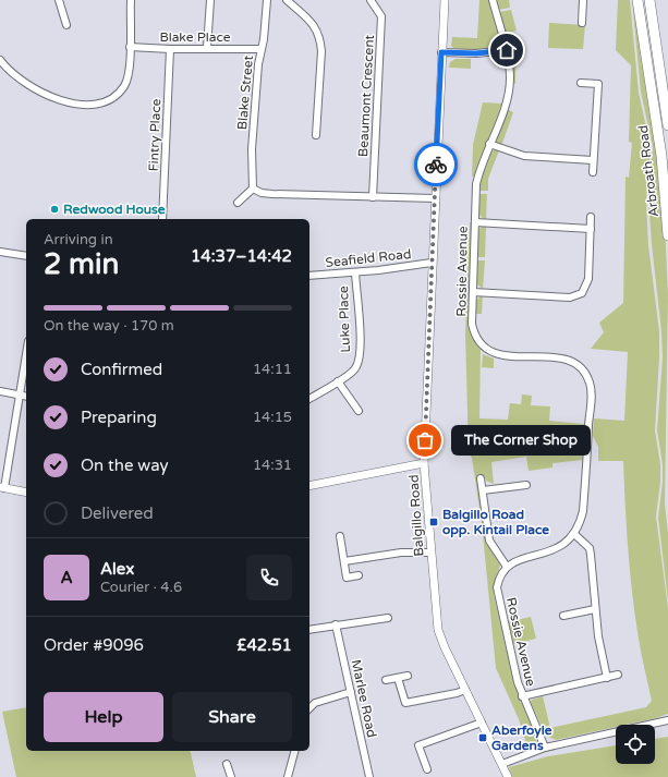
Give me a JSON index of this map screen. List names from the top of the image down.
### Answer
{
  "streets": {
    "main road": ["Arbroath Road"],
    "street": [
      "Blake Place",
      "Blake Street",
      "Beaumont Crescent",
      "Fintry Place",
      "Seafield Road",
      "Rossie Avenue",
      "Luke Place",
      "Balgillo Road",
      "Marlee Road"
    ]
  },
  "crossings": [
    ["Blake Place", "Blake Street"],
    ["Blake Place", "Fintry Place"],
    ["Seafield Road", "Luke Place"],
    ["Seafield Road", "Balgillo Road"]
  ],
  "places": {
    "other": ["Redwood House", "The Corner Shop"],
    "transit": ["Balgillo Road opp. Kintail Place", "Aberfoyle Gardens"]
  },
  "page": {
    "heading": ["2 min", "Arriving in", "14:37–14:42"],
    "panel": [
      "Alex",
      "Courier · 4.6",
      "Order #9096",
      "£42.51"
    ],
    "bar": "On the way · 170 m",
    "list": [
      ["Confirmed", "14:11"],
      ["Preparing", "14:15"],
      ["On the way", "14:31"],
      "Delivered"
    ],
    "bubble": "The Corner Shop",
    "round": "A",
    "buttons": ["Help", "Share"]
  }
}
